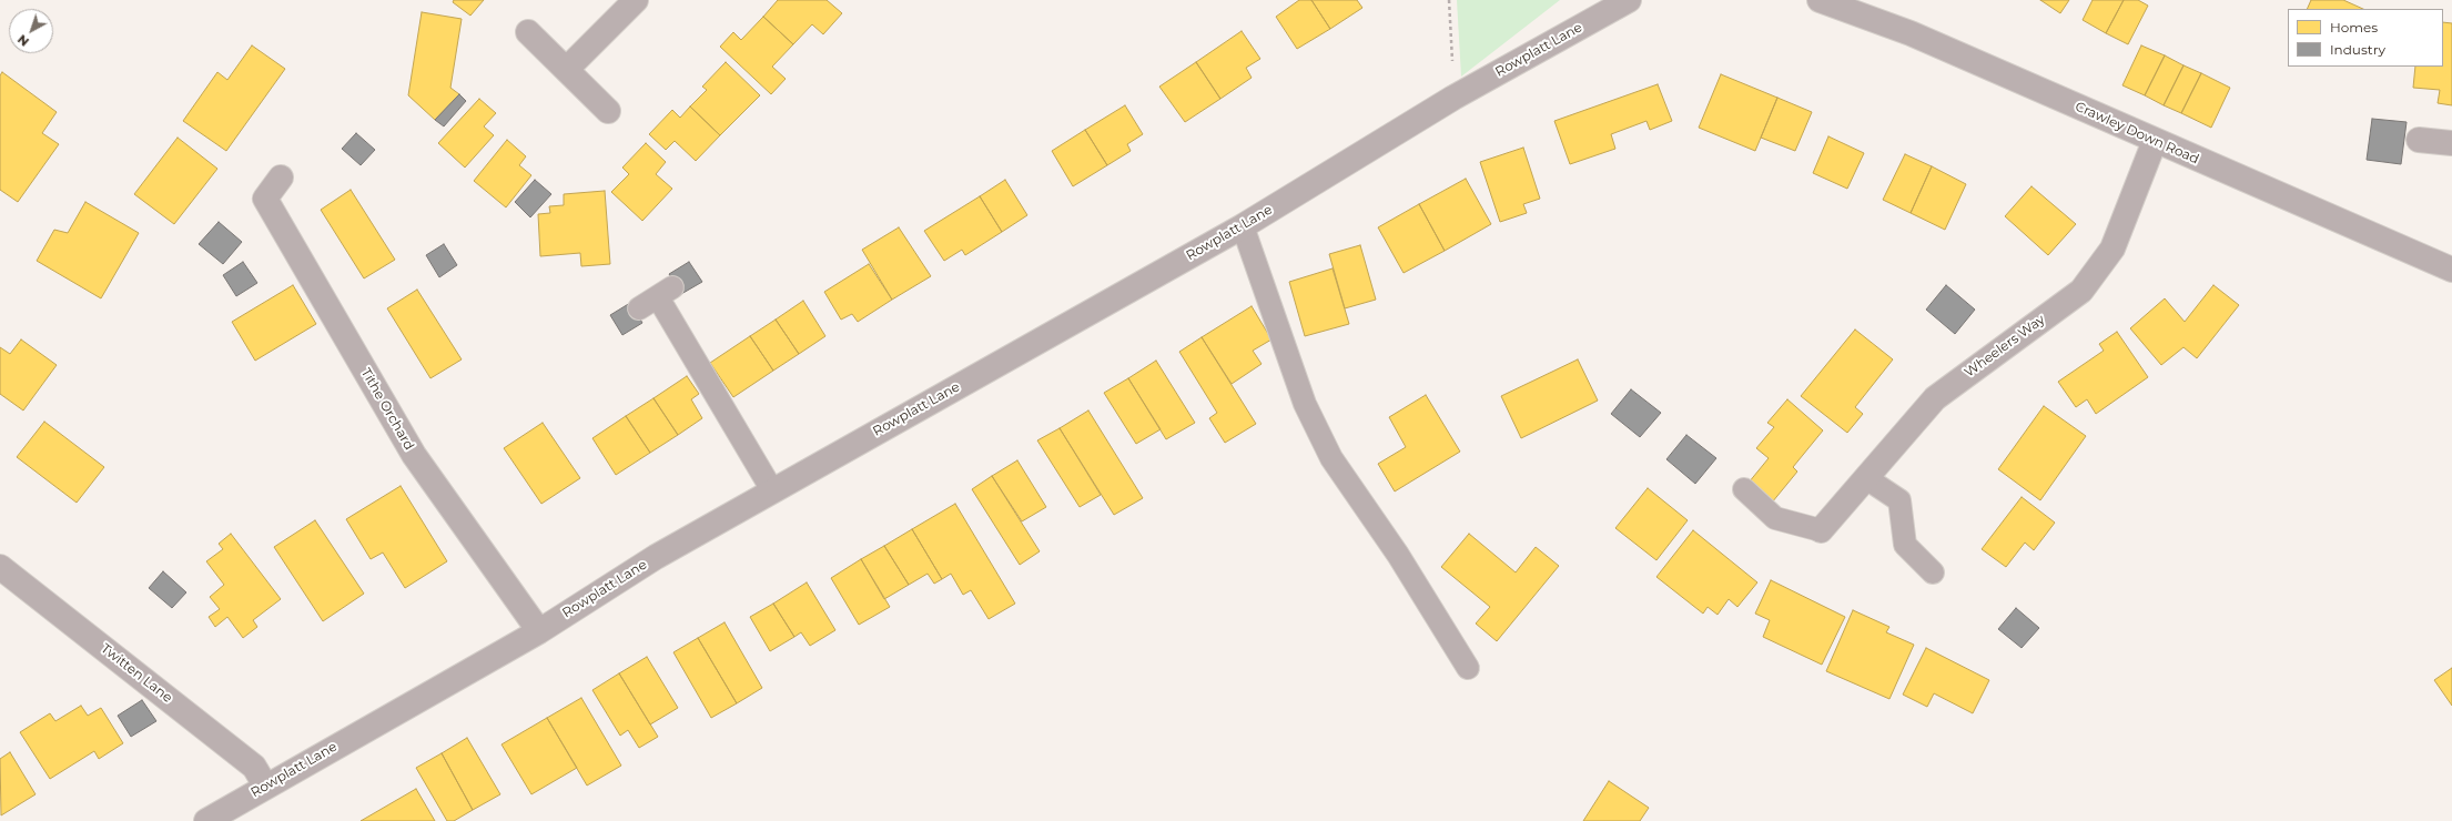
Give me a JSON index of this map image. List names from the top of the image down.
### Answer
{
  "streets": {
    "street": [
      "Rowplatt Lane",
      "Crawley Down Road",
      "Wheelers Way",
      "Tithe Orchard",
      "Twitten Lane"
    ]
  },
  "crossings": [
    ["Rowplatt Lane", "Tithe Orchard"],
    ["Rowplatt Lane", "Twitten Lane"],
    ["Crawley Down Road", "Wheelers Way"]
  ],
  "legend": ["Homes", "Industry"],
  "north": "bottom left"
}
